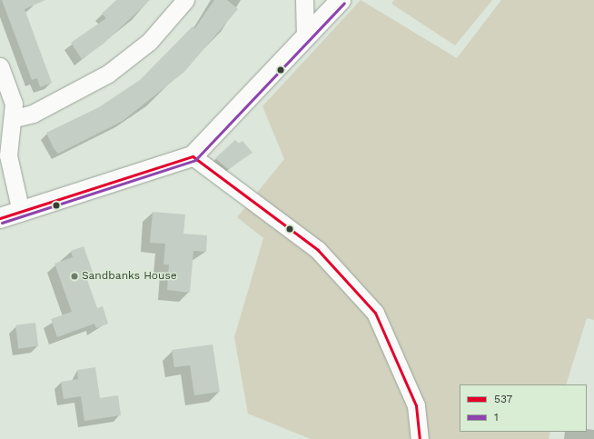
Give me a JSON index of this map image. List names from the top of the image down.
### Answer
{
  "places": ["Sandbanks House"],
  "lines": ["transit line 1", "transit line 537"],
  "legend": ["537", "1"]
}
